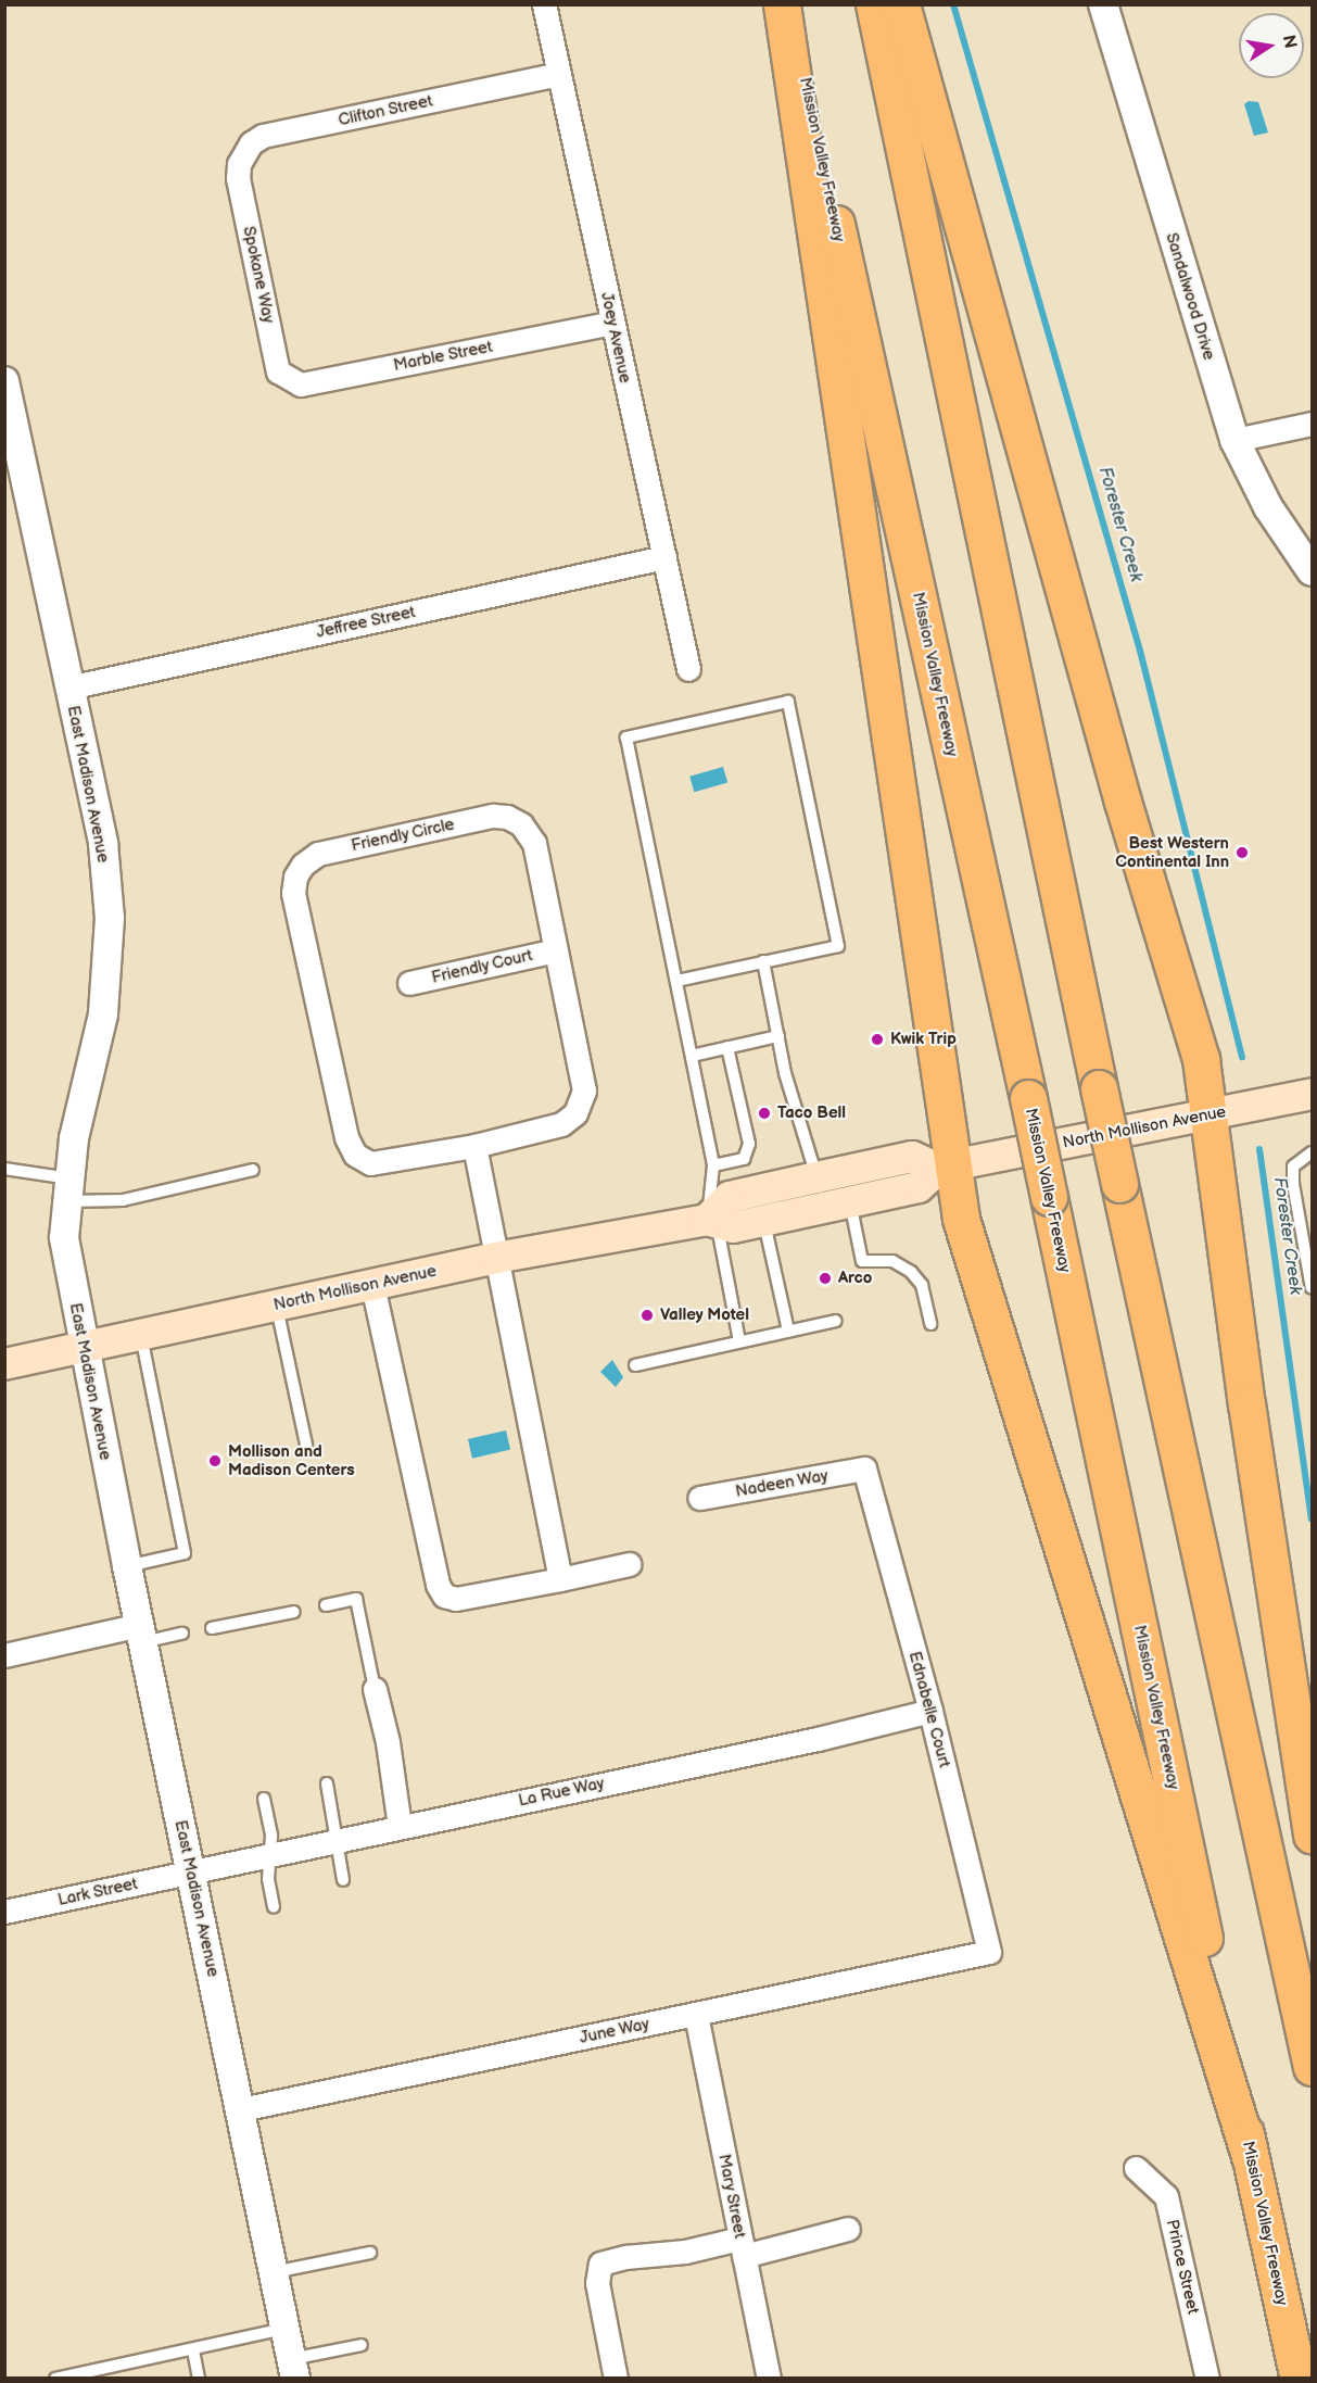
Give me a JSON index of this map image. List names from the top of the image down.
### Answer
{
  "streets": {
    "highway": ["Mission Valley Freeway"],
    "main road": ["North Mollison Avenue"],
    "street": [
      "Clifton Street",
      "Spokane Way",
      "Sandalwood Drive",
      "Joey Avenue",
      "Marble Street",
      "Jeffree Street",
      "East Madison Avenue",
      "Friendly Circle",
      "Friendly Court",
      "Nadeen Way",
      "Ednabelle Court",
      "La Rue Way",
      "Lark Street",
      "June Way",
      "Mary Street",
      "Prince Street"
    ]
  },
  "crossings": [
    ["Clifton Street", "Spokane Way"],
    ["Clifton Street", "Joey Avenue"],
    ["Spokane Way", "Marble Street"],
    ["Joey Avenue", "Marble Street"],
    ["Joey Avenue", "Jeffree Street"],
    ["Jeffree Street", "East Madison Avenue"],
    ["East Madison Avenue", "North Mollison Avenue"],
    ["East Madison Avenue", "La Rue Way"],
    ["East Madison Avenue", "Lark Street"],
    ["East Madison Avenue", "June Way"],
    ["Friendly Circle", "Friendly Court"],
    ["Nadeen Way", "Ednabelle Court"],
    ["Ednabelle Court", "La Rue Way"],
    ["Ednabelle Court", "June Way"],
    ["La Rue Way", "Lark Street"],
    ["June Way", "Mary Street"]
  ],
  "water": ["Forester Creek"],
  "places": [
    "Best Western Continental Inn",
    "Kwik Trip",
    "Taco Bell",
    "Arco",
    "Valley Motel",
    "Mollison and Madison Centers"
  ],
  "north": "right"
}
